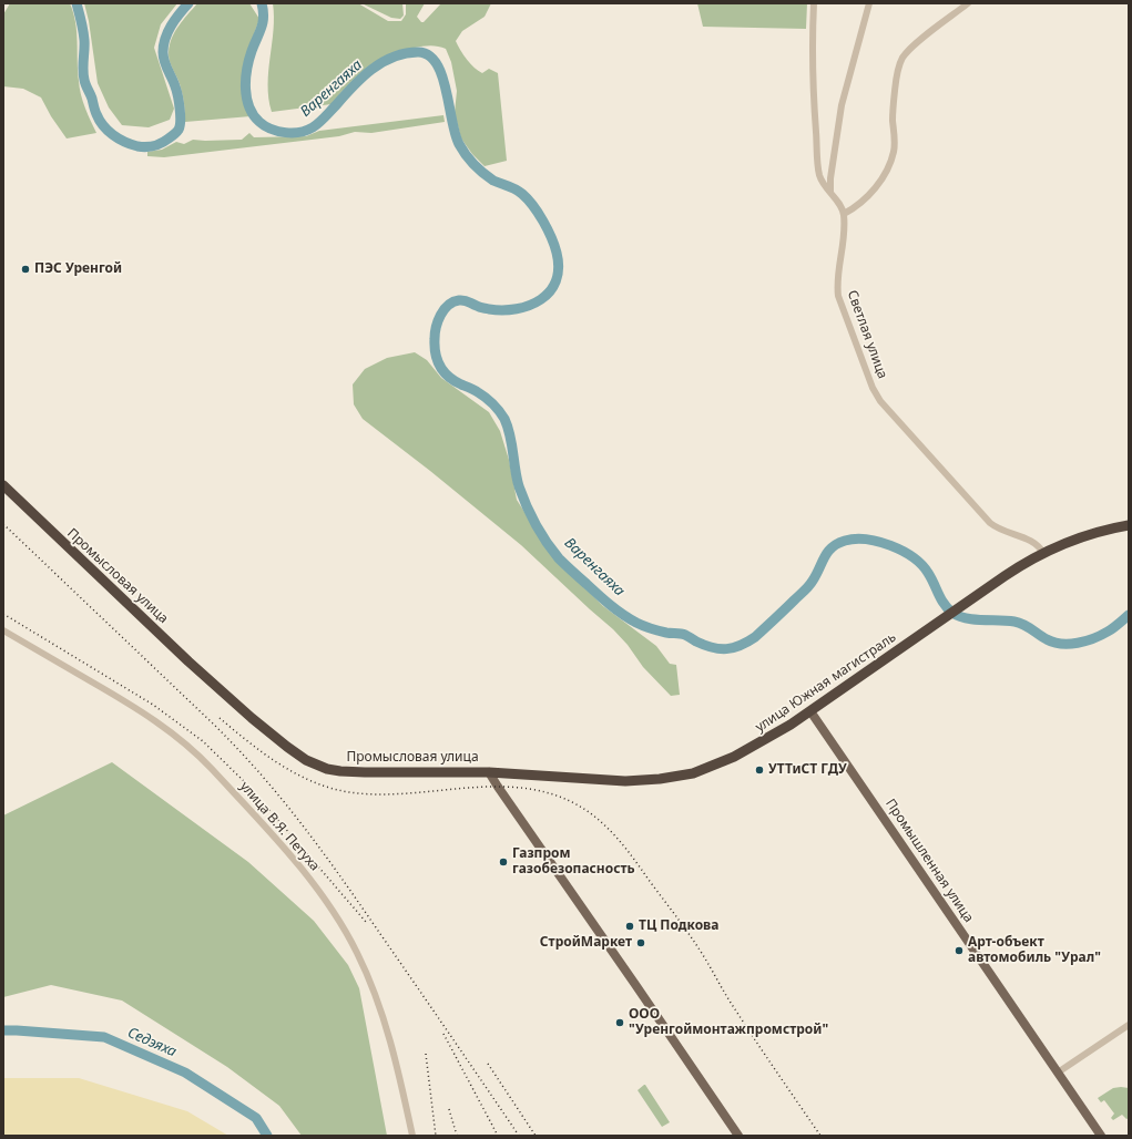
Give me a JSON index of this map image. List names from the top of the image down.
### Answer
{
  "streets": {
    "highway": ["Промысловая улица", "улица Южная магистраль"],
    "main road": ["Промышленная улица"],
    "street": ["Светлая улица", "улица В.Я. Петуха"]
  },
  "crossings": [
    ["Светлая улица", "улица Южная магистраль"],
    ["Промысловая улица", "улица Южная магистраль"],
    ["улица Южная магистраль", "Промышленная улица"]
  ],
  "water": ["Варенгаяха", "Седэяха"],
  "places": [
    "ПЭС Уренгой",
    "УТТиСТ ГДУ",
    "Газпром газобезопасность",
    "ТЦ Подкова",
    "СтройМаркет",
    "Арт-объект автомобиль \"Урал\"",
    "ООО \"Уренгоймонтажпромстрой\""
  ]
}
